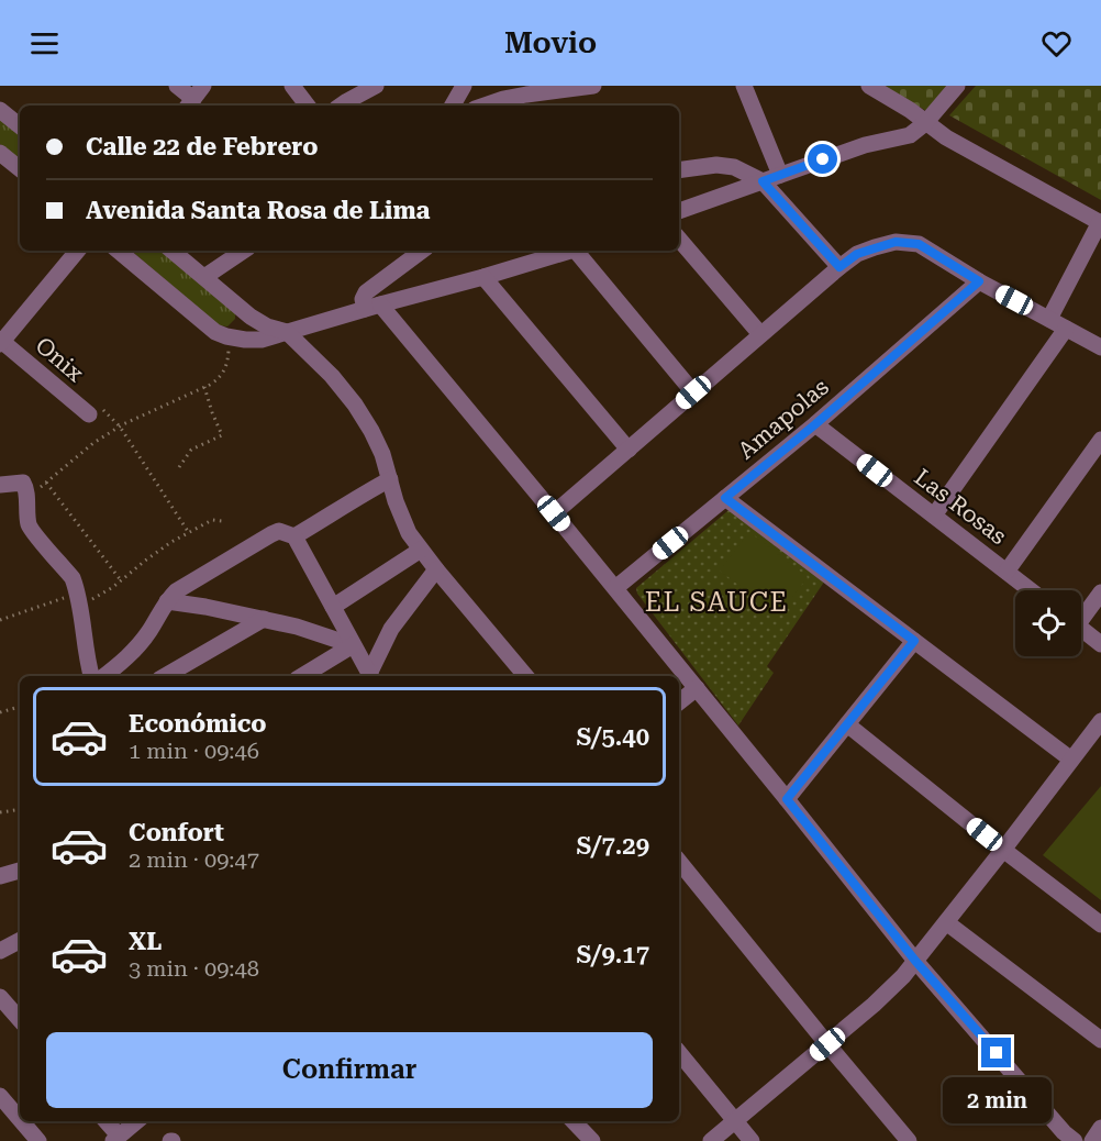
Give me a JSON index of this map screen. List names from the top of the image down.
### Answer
{
  "streets": {
    "street": ["Onix", "Amapolas", "Las Rosas"]
  },
  "crossings": [
    ["Amapolas", "Las Rosas"]
  ],
  "districts": ["EL SAUCE"],
  "page": {
    "header": "Movio",
    "banner": ["Calle 22 de Febrero", "Avenida Santa Rosa de Lima"],
    "list": [
      {
        "name": "Económico",
        "note": "1 min · 09:46",
        "value": "S/5.40"
      },
      {
        "name": "Confort",
        "note": "2 min · 09:47",
        "value": "S/7.29"
      },
      {
        "name": "XL",
        "note": "3 min · 09:48",
        "value": "S/9.17"
      }
    ],
    "buttons": "Confirmar",
    "bubble": "2 min"
  }
}
